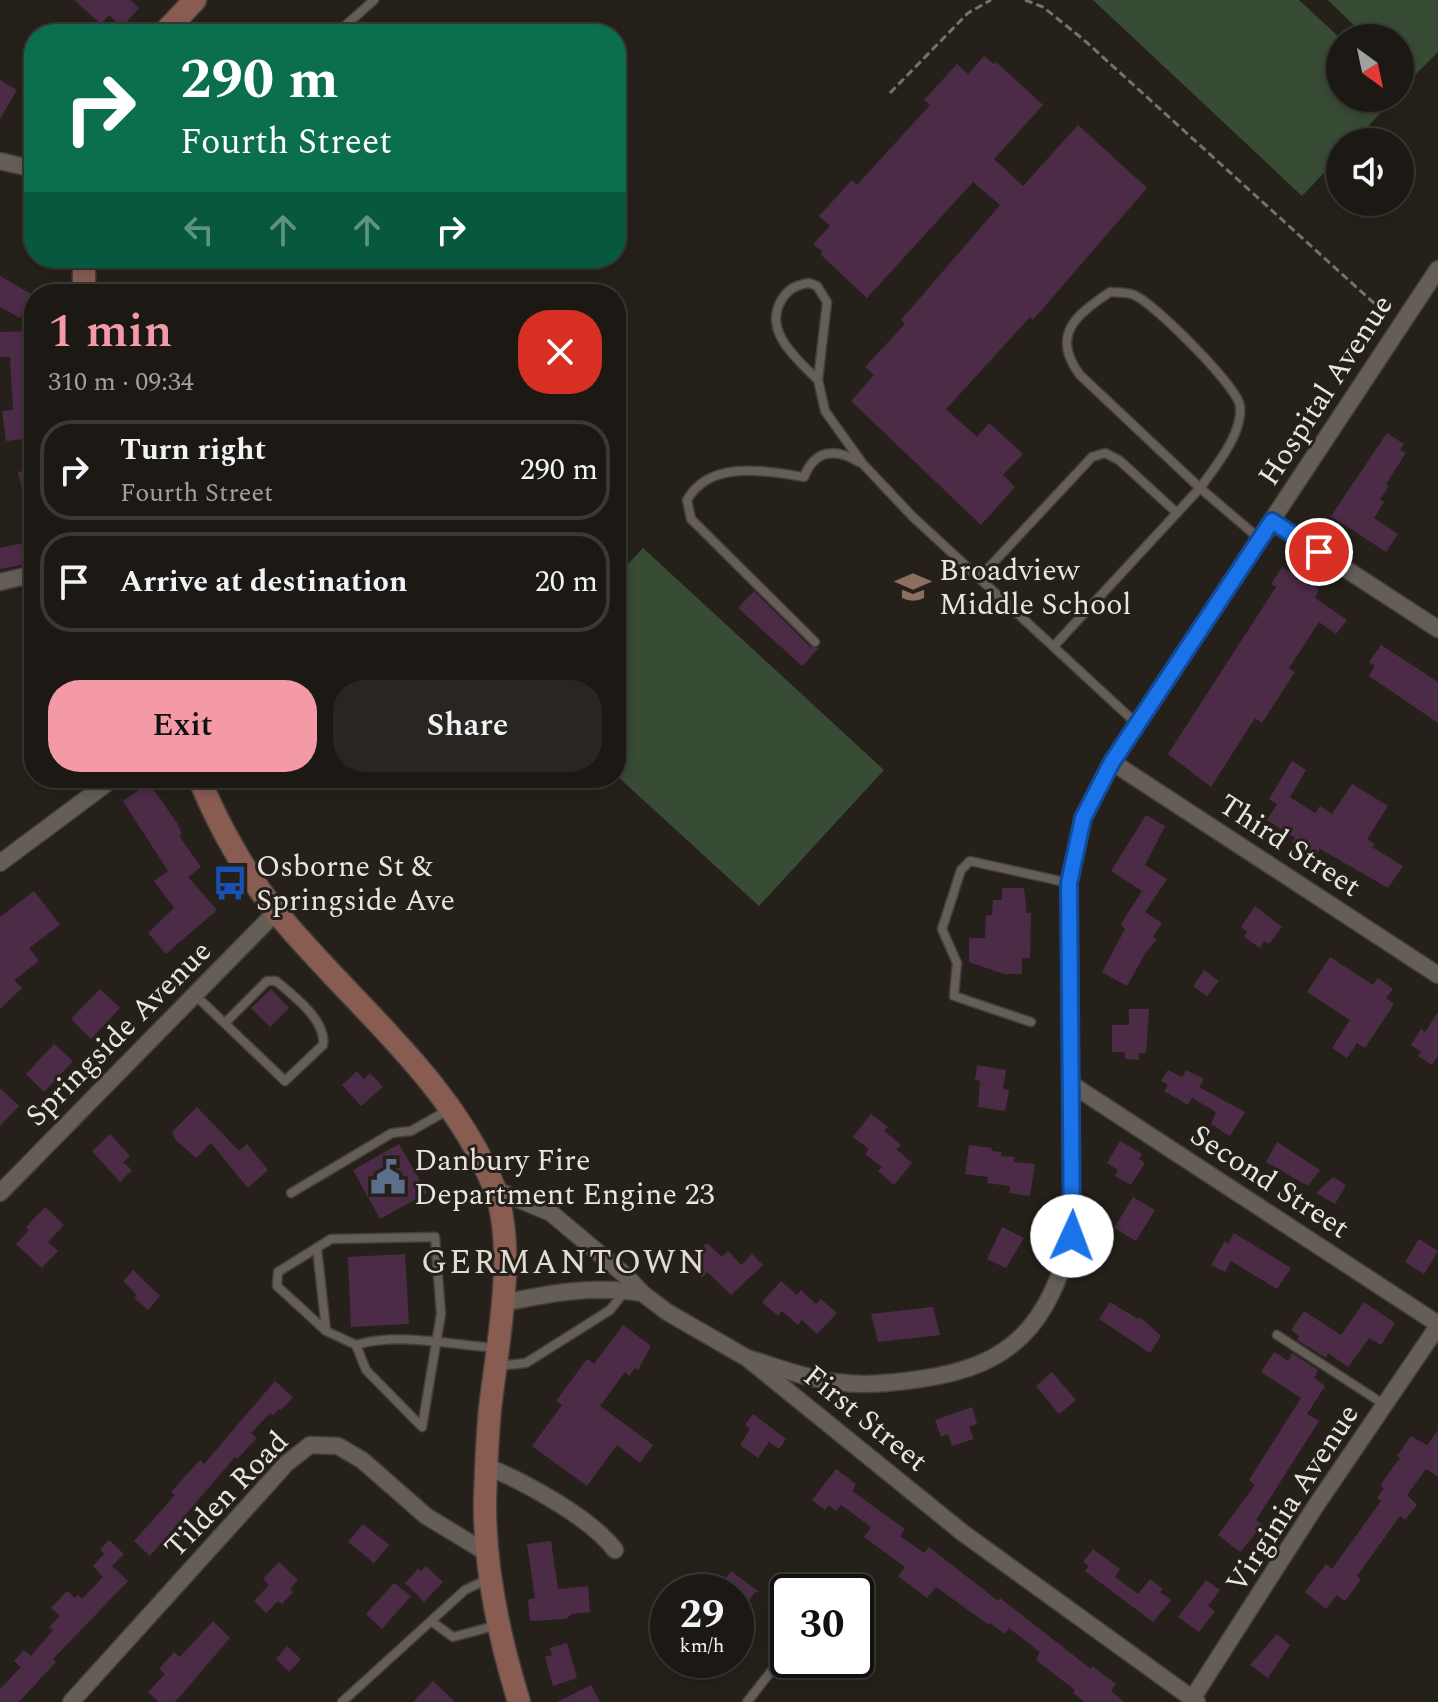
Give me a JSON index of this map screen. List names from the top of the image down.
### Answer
{
  "streets": {
    "street": [
      "Hospital Avenue",
      "Third Street",
      "Springside Avenue",
      "Second Street",
      "First Street",
      "Tilden Road",
      "Virginia Avenue"
    ]
  },
  "crossings": [
    ["Hospital Avenue", "Third Street"],
    ["Hospital Avenue", "Second Street"],
    ["Hospital Avenue", "First Street"],
    ["Second Street", "Virginia Avenue"],
    ["First Street", "Virginia Avenue"]
  ],
  "districts": ["GERMANTOWN"],
  "places": {
    "school or university": ["Broadview Middle School"],
    "bus stop": ["Osborne St & Springside Ave"],
    "public building": ["Danbury Fire Department Engine 23"]
  },
  "north": "bottom right",
  "page": {
    "turn": ["290 m", "Fourth Street"],
    "heading": ["1 min", "310 m · 09:34"],
    "list": [
      {
        "name": "Turn right",
        "note": "Fourth Street",
        "value": "290 m"
      },
      {
        "name": "Arrive at destination",
        "value": "20 m"
      }
    ],
    "buttons": ["Exit", "Share"],
    "speed": "29 km/h",
    "limit": "30"
  }
}
